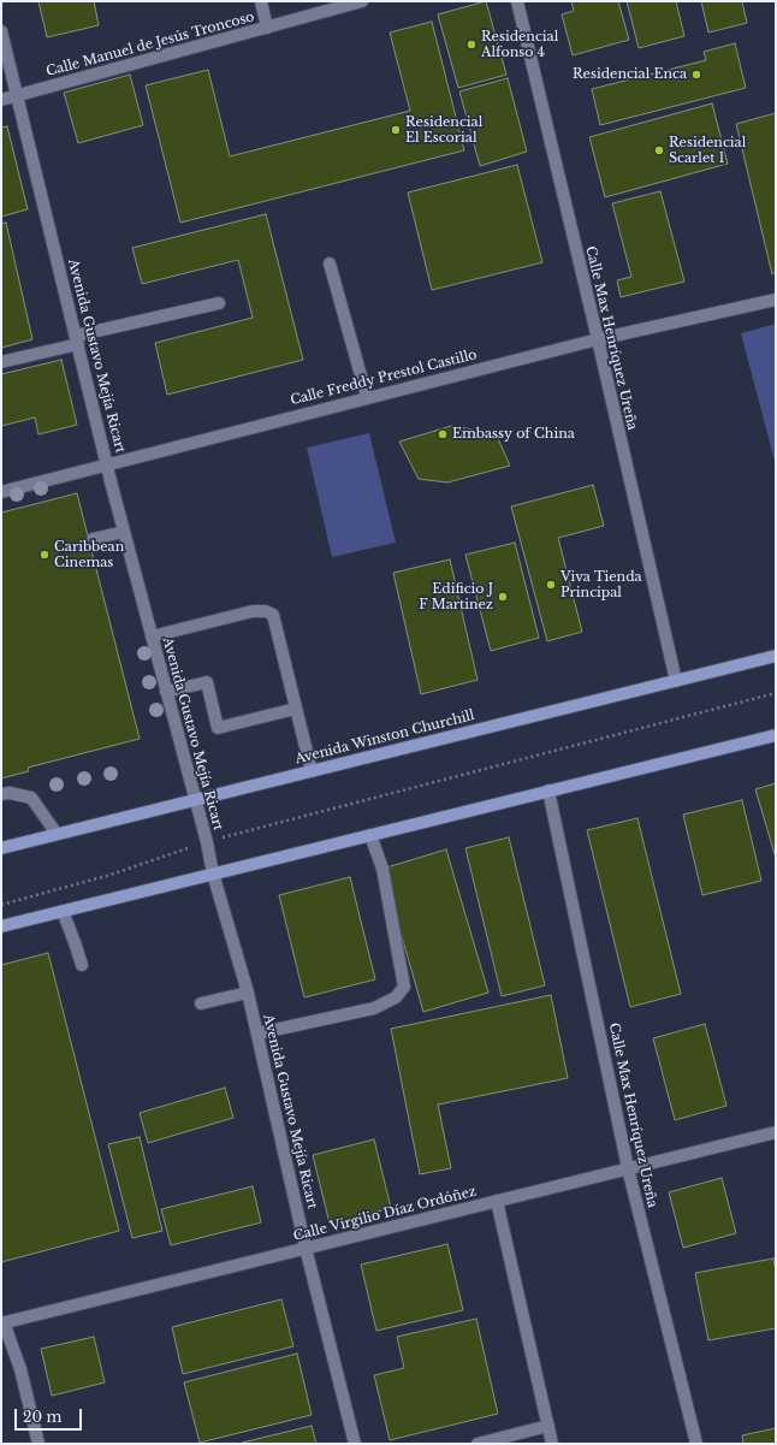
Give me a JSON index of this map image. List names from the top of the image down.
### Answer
{
  "streets": {
    "main road": ["Avenida Winston Churchill"],
    "street": [
      "Calle Manuel de Jesús Troncoso",
      "Calle Max Henríquez Ureña",
      "Avenida Gustavo Mejía Ricart",
      "Calle Freddy Prestol Castillo",
      "Calle Virgilio Díaz Ordóñez"
    ]
  },
  "crossings": [
    ["Calle Manuel de Jesús Troncoso", "Avenida Gustavo Mejía Ricart"],
    ["Calle Max Henríquez Ureña", "Calle Freddy Prestol Castillo"],
    ["Calle Max Henríquez Ureña", "Avenida Winston Churchill"],
    ["Calle Max Henríquez Ureña", "Calle Virgilio Díaz Ordóñez"],
    ["Avenida Gustavo Mejía Ricart", "Calle Freddy Prestol Castillo"],
    ["Avenida Gustavo Mejía Ricart", "Avenida Winston Churchill"],
    ["Avenida Gustavo Mejía Ricart", "Calle Virgilio Díaz Ordóñez"]
  ],
  "places": [
    "Residencial Alfonso 4",
    "Residencial Enca",
    "Residencial El Escorial",
    "Residencial Scarlet 1",
    "Embassy of China",
    "Caribbean Cinemas",
    "Viva Tienda Principal",
    "Edificio J F Martinez"
  ],
  "scale_bar": "20 m"
}
